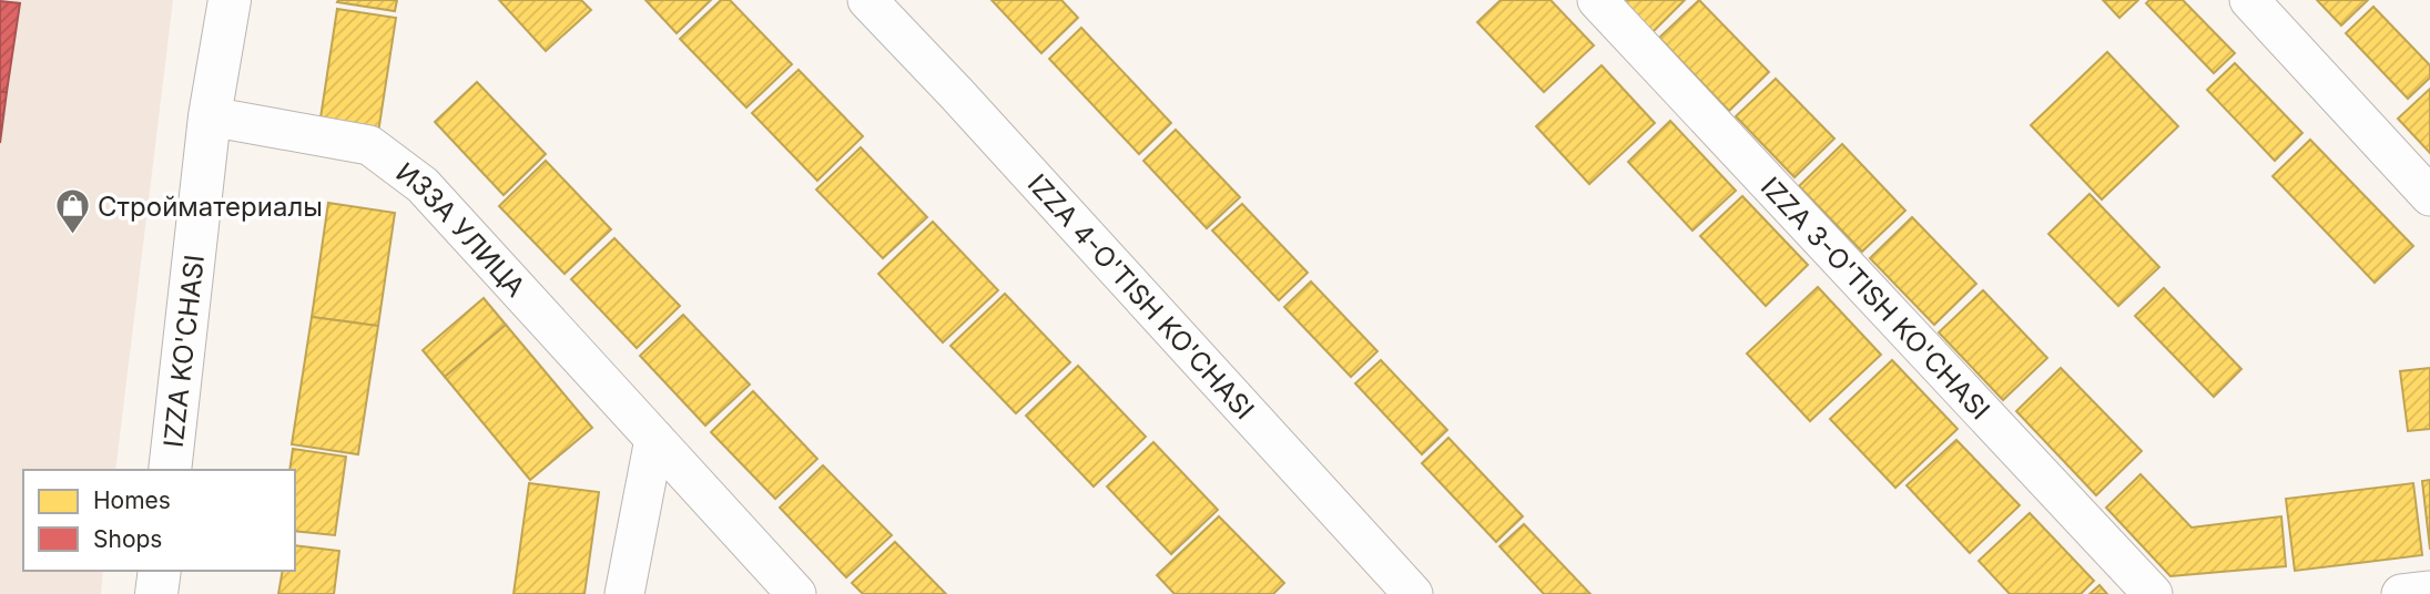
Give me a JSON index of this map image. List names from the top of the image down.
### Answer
{
  "streets": {
    "main road": ["IZZA KO'CHASI"],
    "street": ["ИЗЗА УЛИЦА", "IZZA 4-O'TISH KO'CHASI", "IZZA 3-O'TISH KO'CHASI"]
  },
  "crossings": [
    ["ИЗЗА УЛИЦА", "IZZA KO'CHASI"]
  ],
  "places": {
    "shop": ["Стройматериалы"]
  },
  "legend": ["Homes", "Shops"]
}
